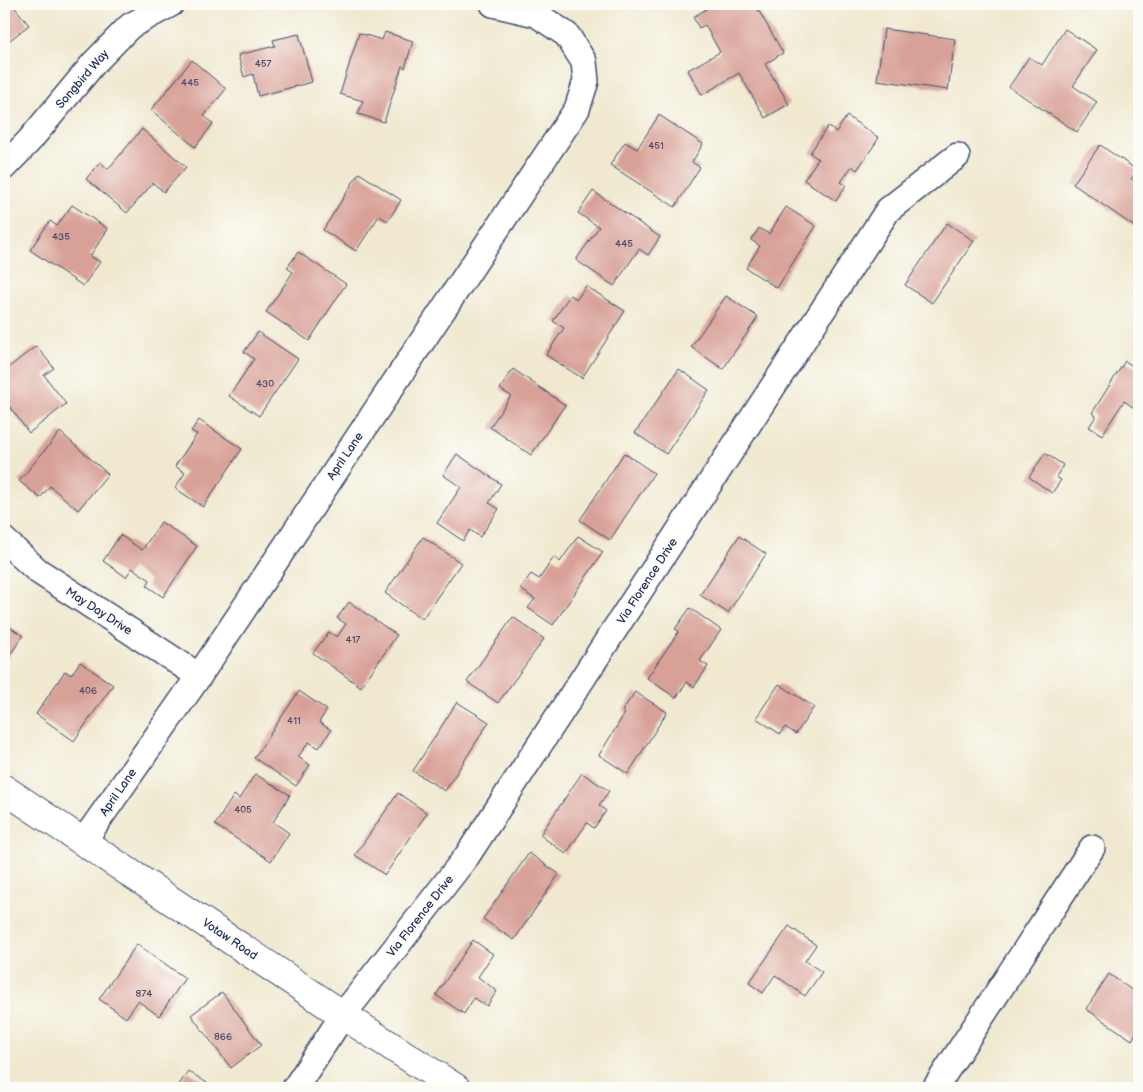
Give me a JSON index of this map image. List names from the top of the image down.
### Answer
{
  "streets": {
    "street": [
      "Songbird Way",
      "April Lane",
      "Via Florence Drive",
      "May Day Drive",
      "Votaw Road"
    ]
  },
  "crossings": [
    ["April Lane", "May Day Drive"],
    ["April Lane", "Votaw Road"],
    ["Via Florence Drive", "Votaw Road"]
  ],
  "house_numbers": [
    "457",
    "445",
    "451",
    "435",
    "445",
    "430",
    "417",
    "406",
    "411",
    "405",
    "874",
    "866"
  ]
}
